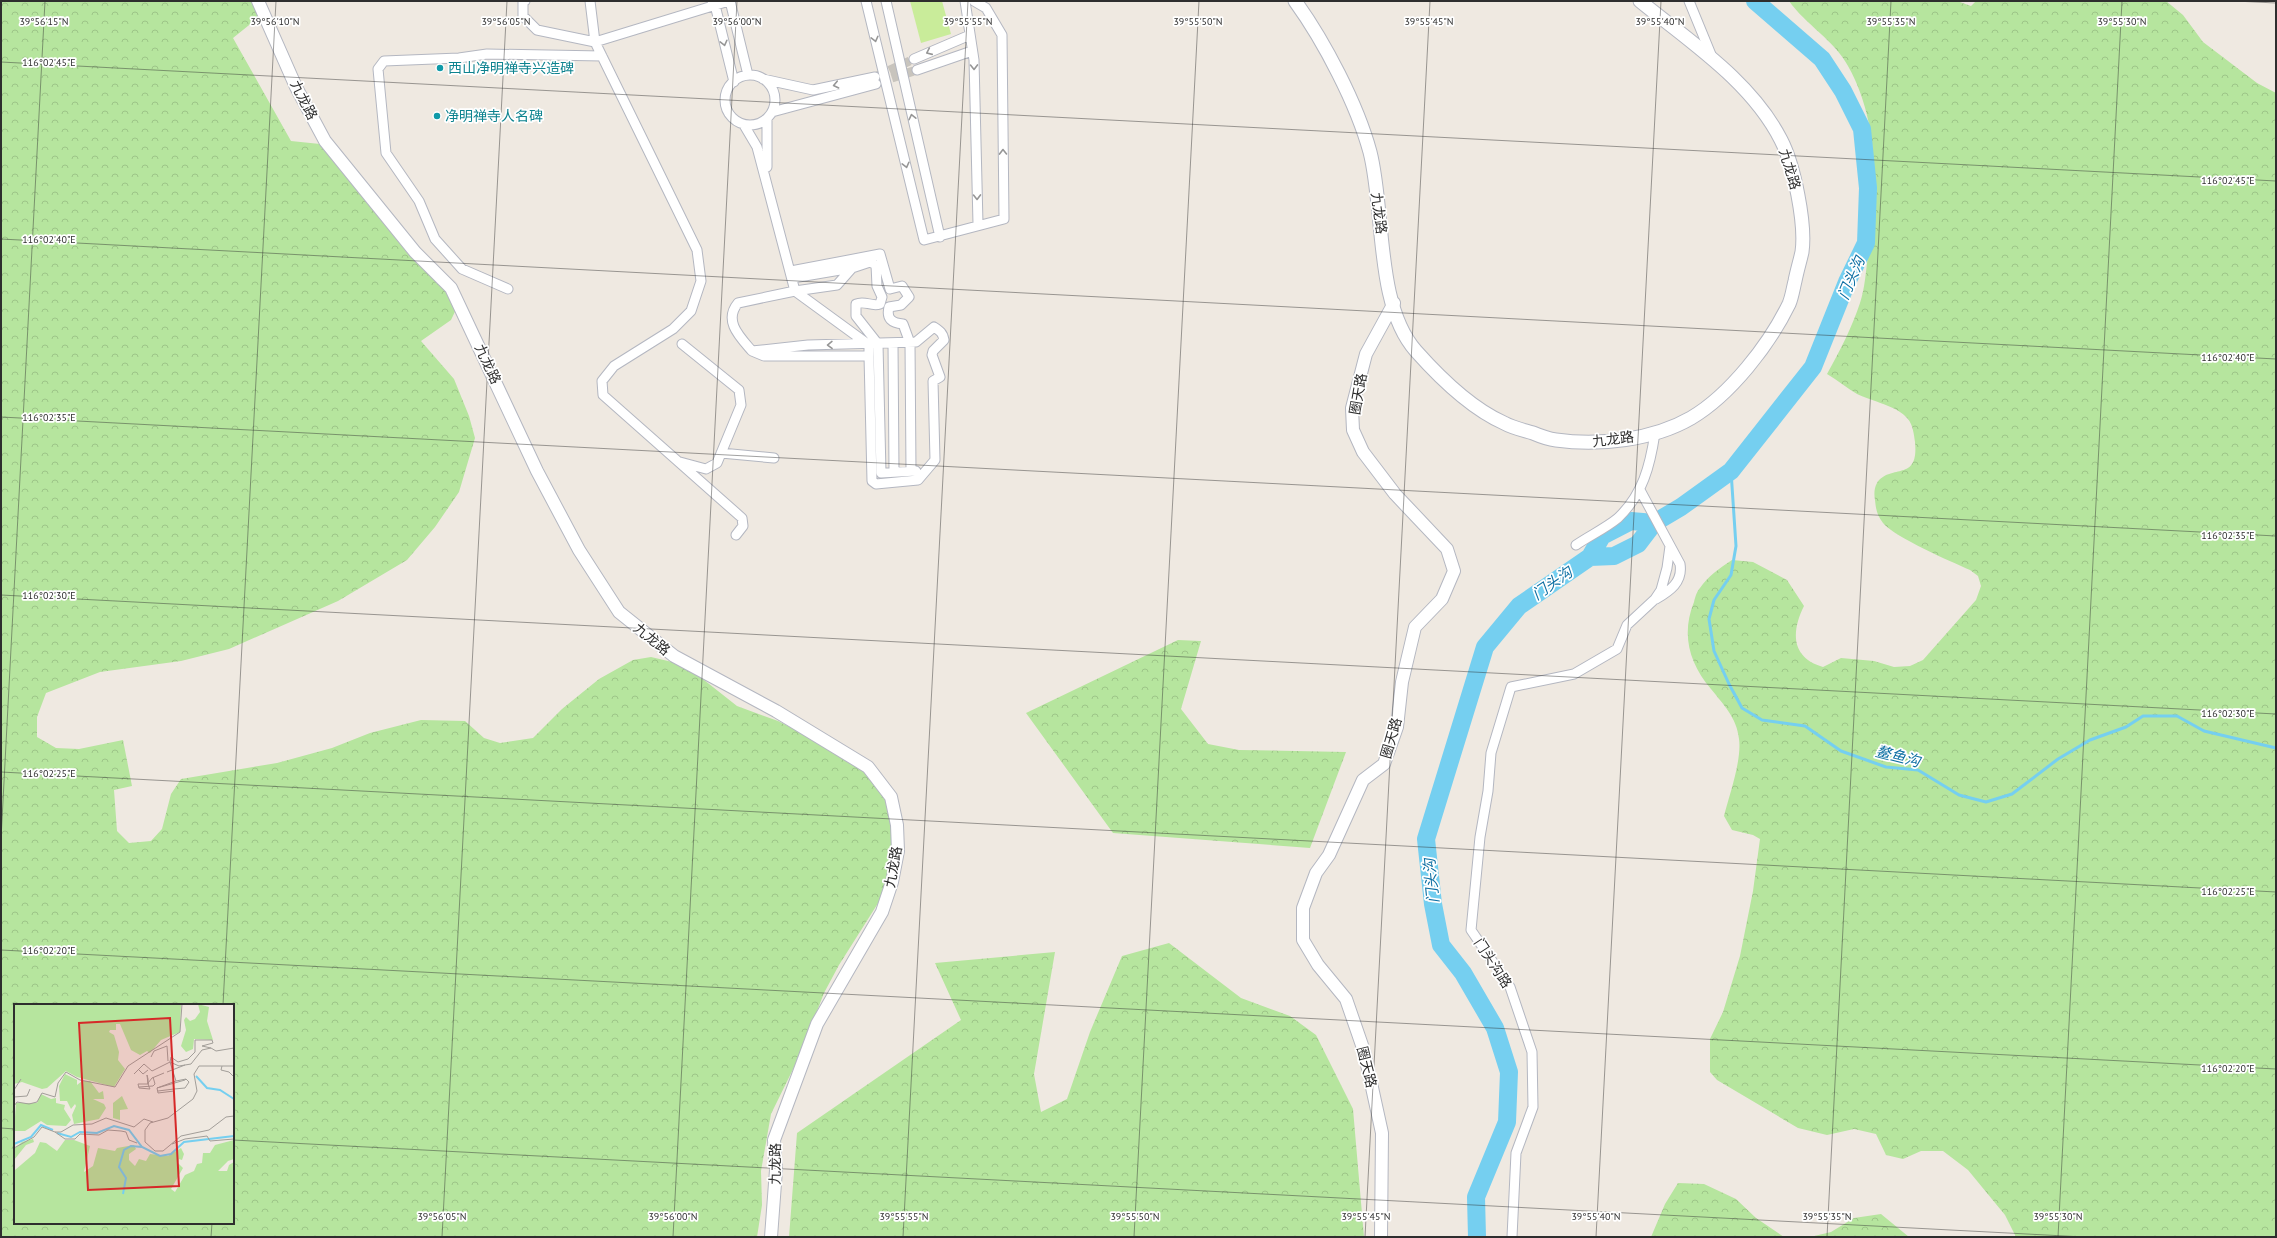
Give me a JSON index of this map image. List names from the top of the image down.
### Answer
{
  "streets": {
    "main road": ["九龙路"],
    "street": ["圈天路", "门头沟路"]
  },
  "crossings": [
    ["九龙路", "圈天路"]
  ],
  "water": ["门头沟", "鳌鱼沟"],
  "places": ["西山净明禅寺兴造碑", "净明禅寺人名碑"],
  "coordinates": [
    "39°56'15\"N",
    "39°56'10\"N",
    "39°56'05\"N",
    "39°56'00\"N",
    "39°55'55\"N",
    "39°55'50\"N",
    "39°55'45\"N",
    "39°55'40\"N",
    "39°55'35\"N",
    "39°55'30\"N",
    "116°02'45\"E",
    "116°02'40\"E",
    "116°02'35\"E",
    "116°02'30\"E",
    "116°02'25\"E",
    "116°02'20\"E"
  ]
}
